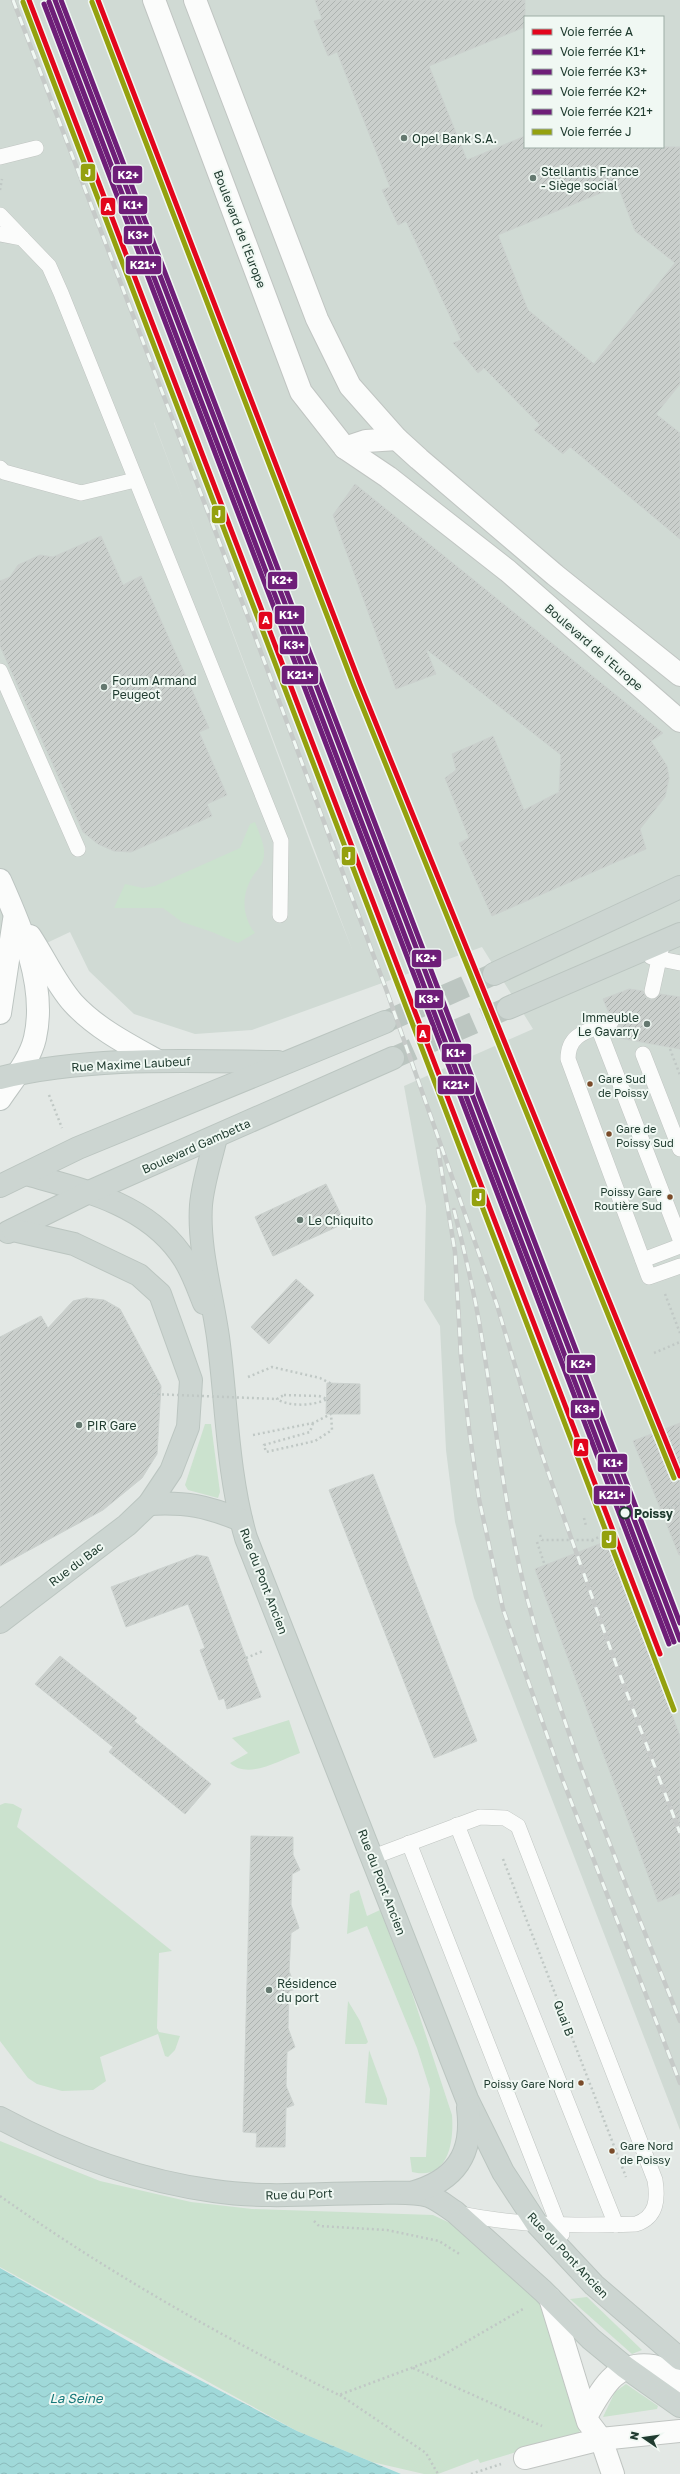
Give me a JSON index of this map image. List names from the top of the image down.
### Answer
{
  "streets": {
    "main road": [
      "Rue Maxime Laubeuf",
      "Boulevard Gambetta",
      "Rue du Bac",
      "Rue du Pont Ancien",
      "Rue du Port"
    ],
    "street": ["Boulevard de l'Europe"],
    "path": ["Quai B"]
  },
  "crossings": [
    ["Boulevard Gambetta", "Rue du Pont Ancien"]
  ],
  "water": ["La Seine"],
  "places": [
    "Opel Bank S.A.",
    "Stellantis France - Siège social",
    "Forum Armand Peugeot",
    "Immeuble Le Gavarry",
    "Gare Sud de Poissy",
    "Gare de Poissy Sud",
    "Poissy Gare Routière Sud",
    "Le Chiquito",
    "PIR Gare",
    "Poissy",
    "Résidence du port",
    "Poissy Gare Nord",
    "Gare Nord de Poissy"
  ],
  "lines": [
    "rail line A",
    "rail line K1+",
    "rail line K2+",
    "rail line K3+",
    "rail line J",
    "rail line K21+"
  ],
  "legend": [
    "Voie ferrée A",
    "Voie ferrée K1+",
    "Voie ferrée K3+",
    "Voie ferrée K2+",
    "Voie ferrée K21+",
    "Voie ferrée J"
  ],
  "north": "left"
}
